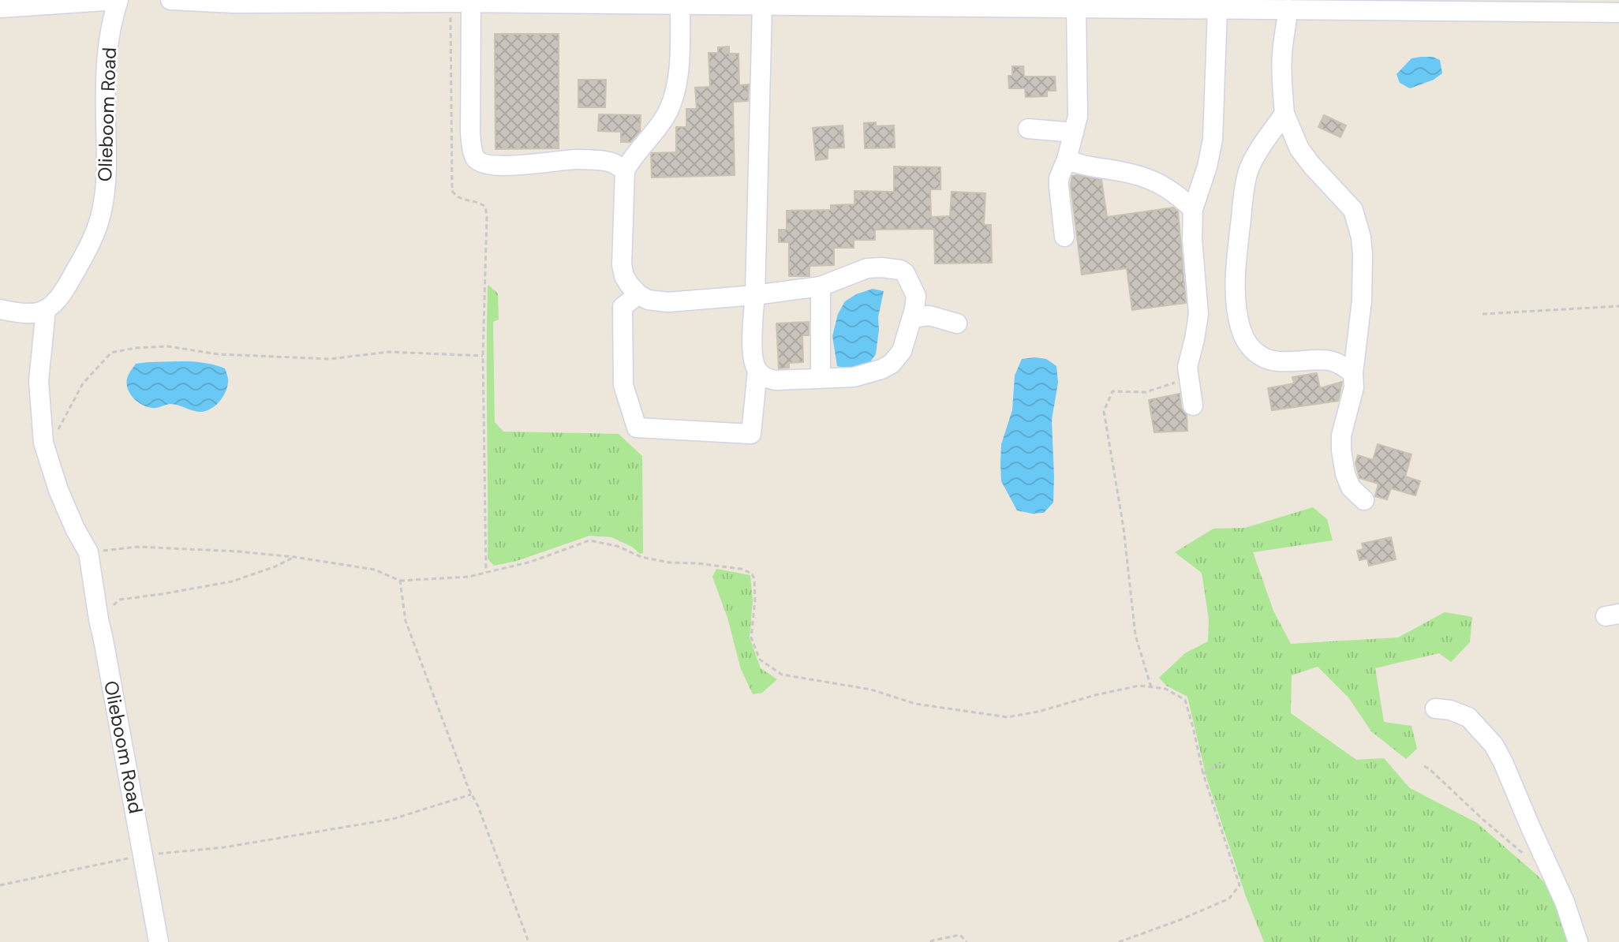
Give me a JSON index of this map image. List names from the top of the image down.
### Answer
{
  "streets": {
    "street": ["Olieboom Road"]
  }
}
